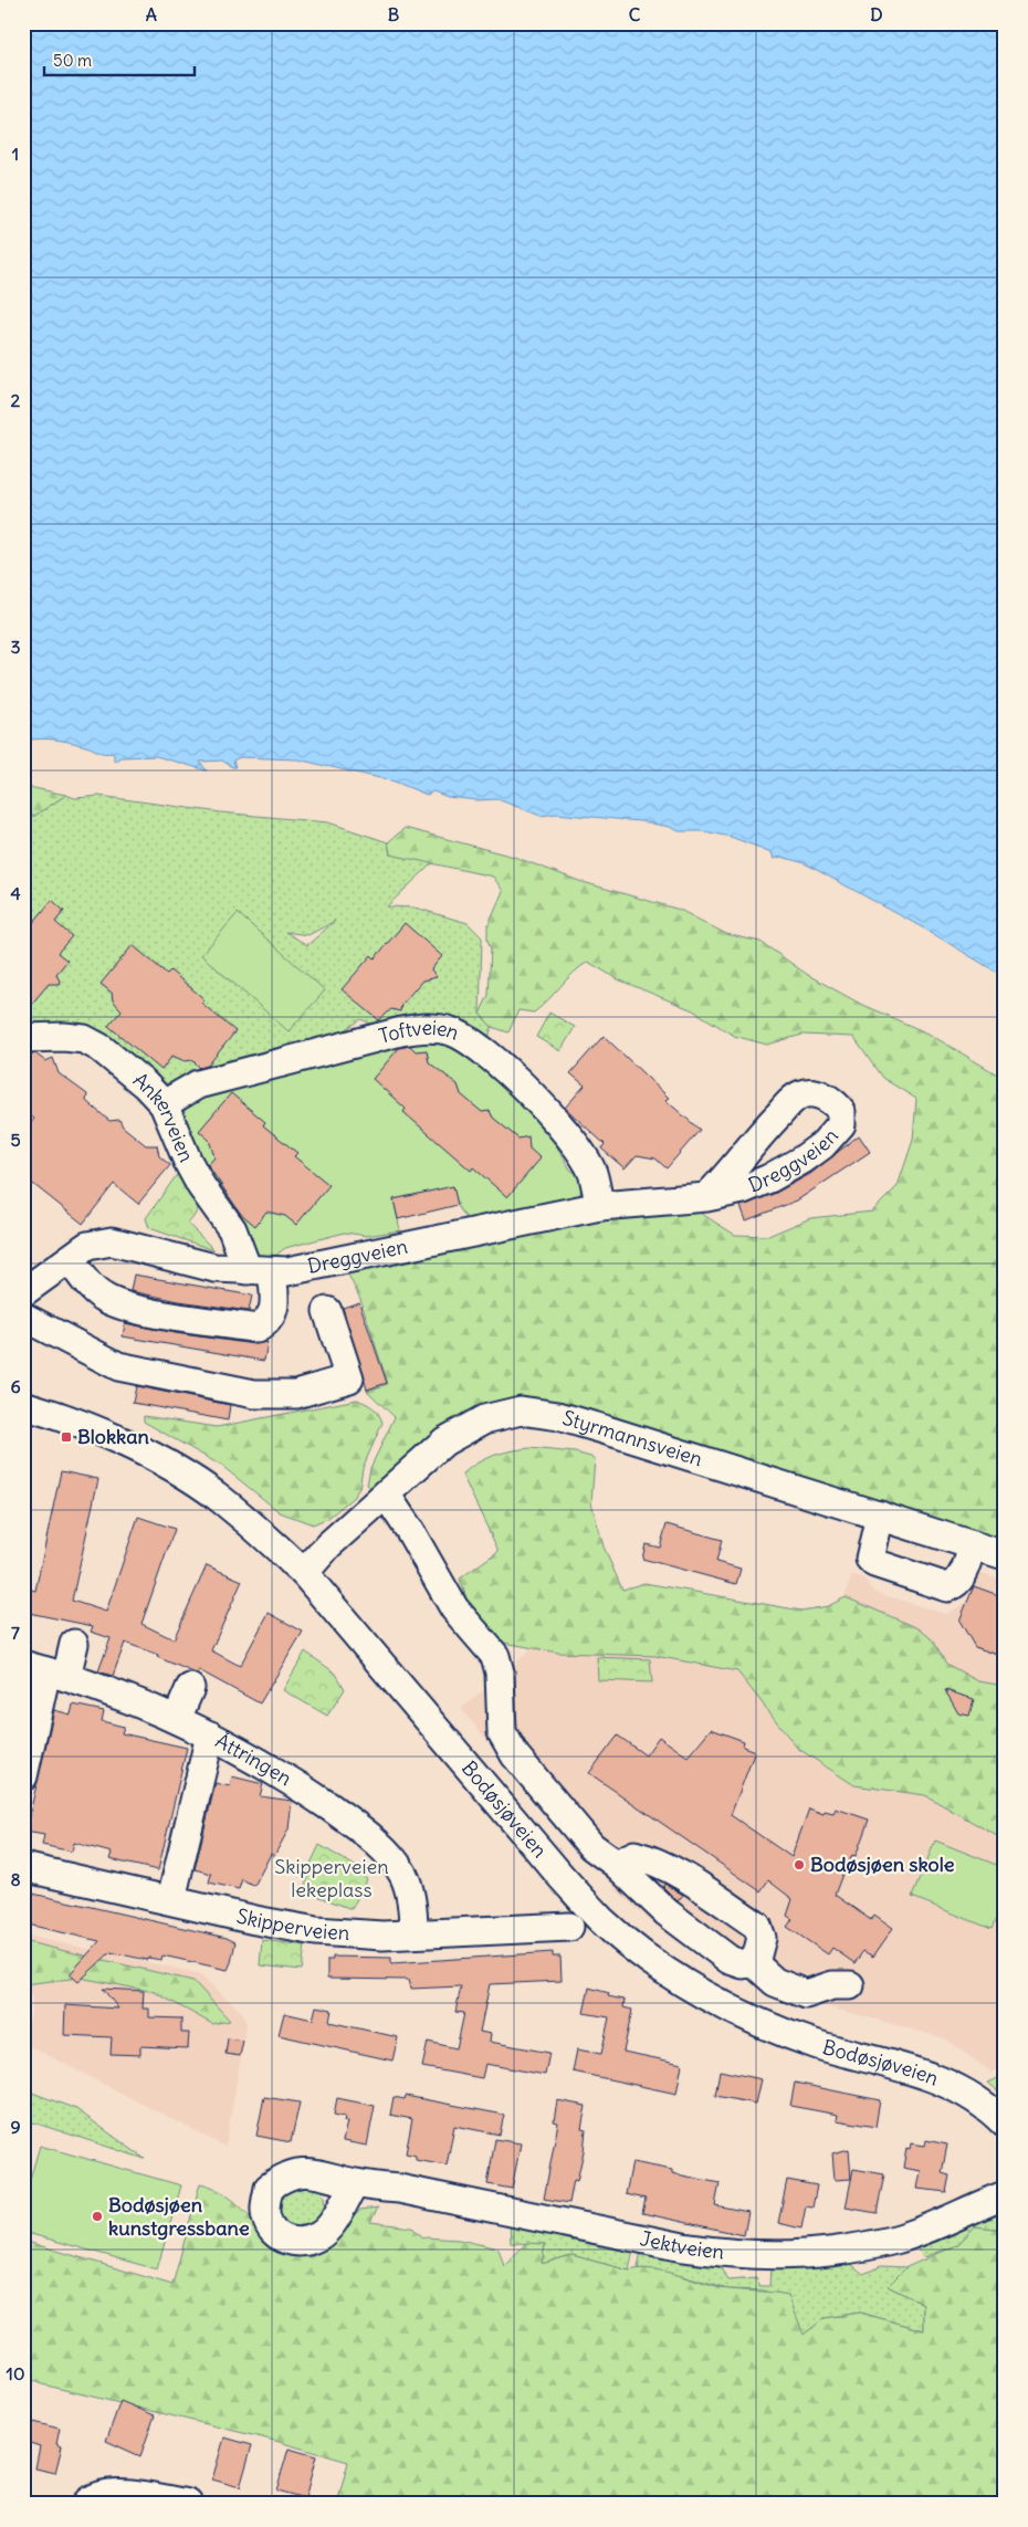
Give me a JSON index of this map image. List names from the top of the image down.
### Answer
{
  "streets": {
    "street": [
      "Toftveien",
      "Ankerveien",
      "Dreggveien",
      "Styrmannsveien",
      "Åttringen",
      "Bodøsjøveien",
      "Skipperveien",
      "Jektveien"
    ]
  },
  "crossings": [
    ["Toftveien", "Ankerveien"],
    ["Toftveien", "Dreggveien"],
    ["Ankerveien", "Dreggveien"],
    ["Styrmannsveien", "Bodøsjøveien"],
    ["Åttringen", "Skipperveien"]
  ],
  "parks": ["Skipperveien lekeplass"],
  "places": {
    "transit": ["Blokkan"],
    "other": ["Bodøsjøen skole", "Bodøsjøen kunstgressbane"]
  },
  "scale_bar": "50 m",
  "grid": {
    "columns": [
      "A",
      "B",
      "C",
      "D"
    ],
    "rows": [
      "1",
      "2",
      "3",
      "4",
      "5",
      "6",
      "7",
      "8",
      "9",
      "10"
    ]
  }
}
